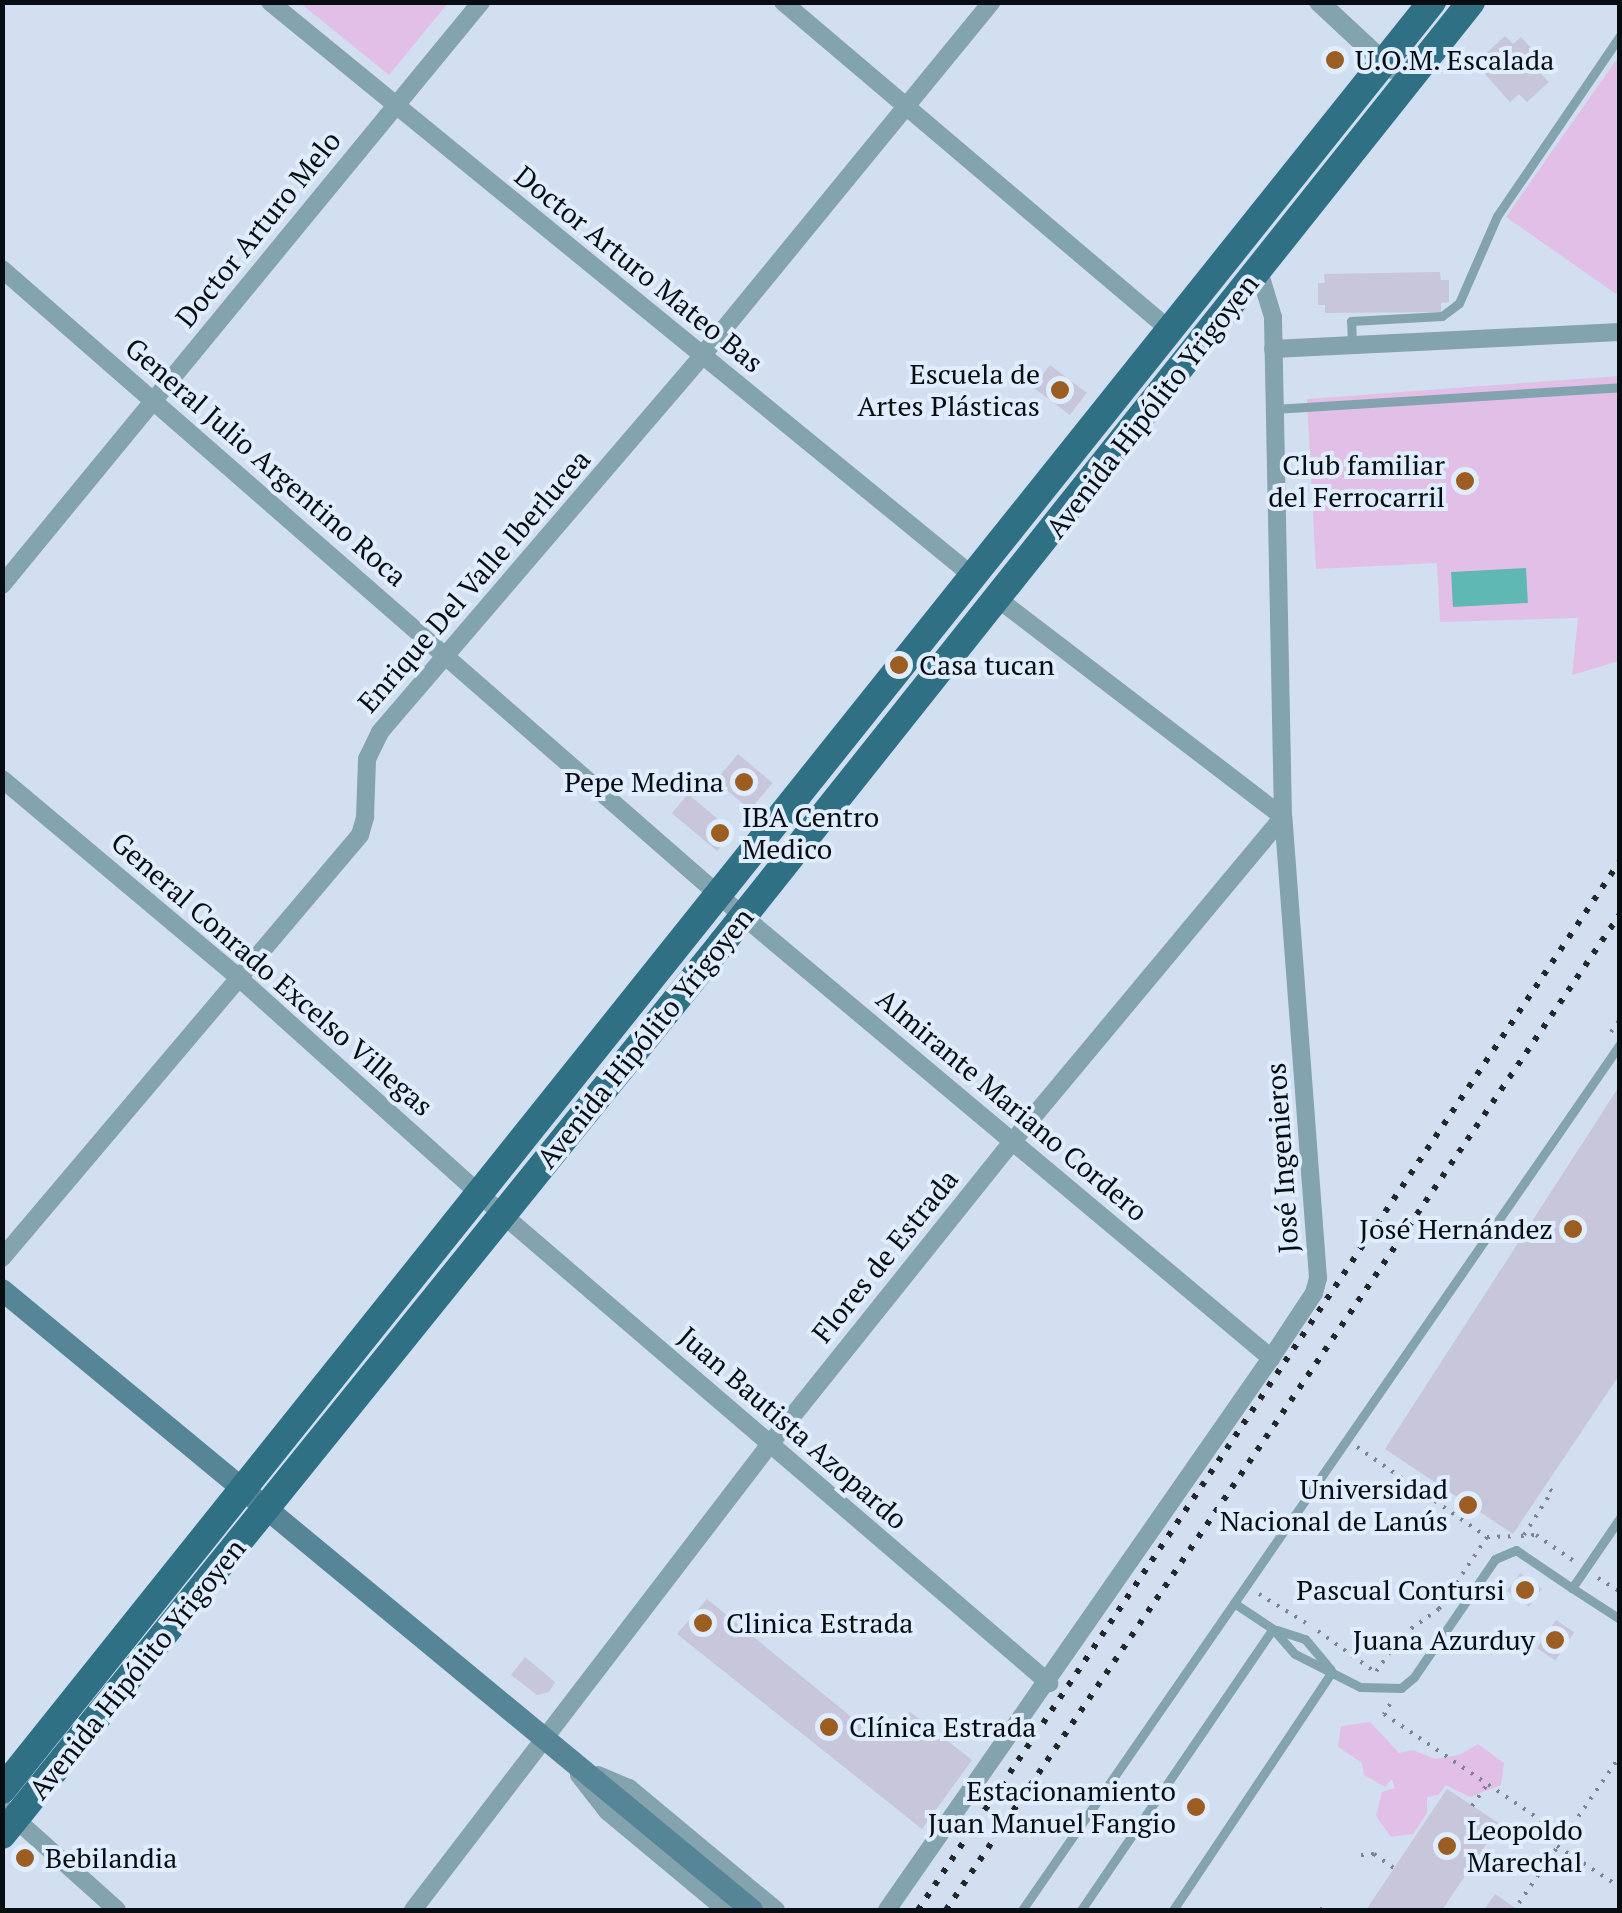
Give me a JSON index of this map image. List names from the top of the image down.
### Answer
{
  "streets": {
    "main road": ["Avenida Hipólito Yrigoyen"],
    "street": [
      "Doctor Arturo Melo",
      "Doctor Arturo Mateo Bas",
      "General Julio Argentino Roca",
      "Enrique Del Valle Iberlucea",
      "General Conrado Excelso Villegas",
      "Almirante Mariano Cordero",
      "José Ingenieros",
      "Flores de Estrada",
      "Juan Bautista Azopardo"
    ]
  },
  "crossings": [
    ["Doctor Arturo Melo", "Doctor Arturo Mateo Bas"],
    ["Doctor Arturo Melo", "General Julio Argentino Roca"],
    ["Doctor Arturo Mateo Bas", "Avenida Hipólito Yrigoyen"],
    ["Doctor Arturo Mateo Bas", "Enrique Del Valle Iberlucea"],
    ["Avenida Hipólito Yrigoyen", "General Julio Argentino Roca"],
    ["Avenida Hipólito Yrigoyen", "General Conrado Excelso Villegas"],
    ["Avenida Hipólito Yrigoyen", "Almirante Mariano Cordero"],
    ["Avenida Hipólito Yrigoyen", "José Ingenieros"],
    ["Avenida Hipólito Yrigoyen", "Juan Bautista Azopardo"],
    ["General Julio Argentino Roca", "Enrique Del Valle Iberlucea"],
    ["General Julio Argentino Roca", "Almirante Mariano Cordero"],
    ["Enrique Del Valle Iberlucea", "General Conrado Excelso Villegas"],
    ["General Conrado Excelso Villegas", "Juan Bautista Azopardo"],
    ["Almirante Mariano Cordero", "José Ingenieros"],
    ["Almirante Mariano Cordero", "Flores de Estrada"],
    ["José Ingenieros", "Flores de Estrada"],
    ["José Ingenieros", "Juan Bautista Azopardo"],
    ["Flores de Estrada", "Juan Bautista Azopardo"]
  ],
  "places": [
    "U.O.M. Escalada",
    "Escuela de Artes Plásticas",
    "Club familiar del Ferrocarril",
    "Casa tucan",
    "Pepe Medina",
    "IBA Centro Medico",
    "José Hernández",
    "Universidad Nacional de Lanús",
    "Pascual Contursi",
    "Clinica Estrada",
    "Juana Azurduy",
    "Clínica Estrada",
    "Estacionamiento Juan Manuel Fangio",
    "Leopoldo Marechal",
    "Bebilandia"
  ]
}
